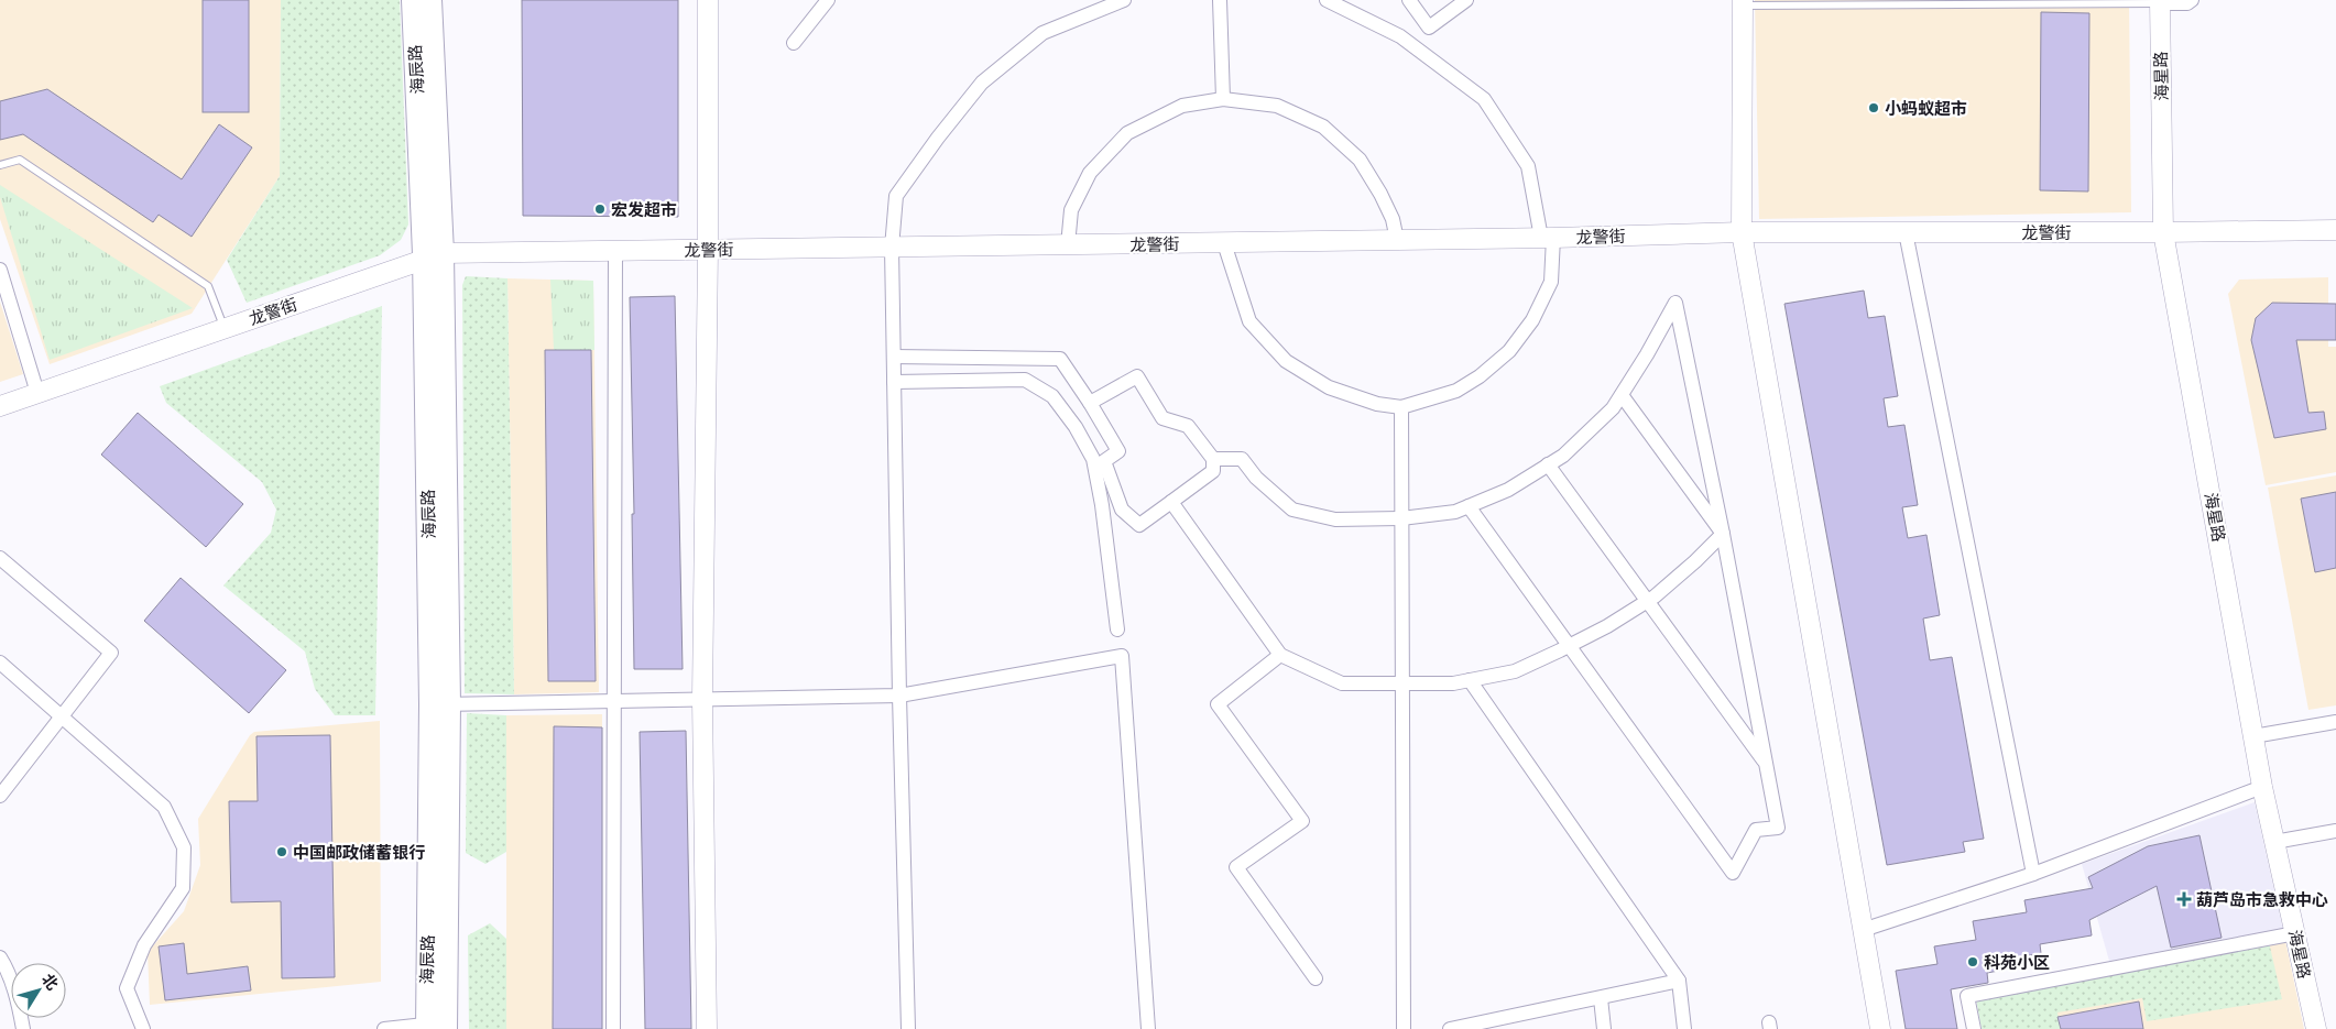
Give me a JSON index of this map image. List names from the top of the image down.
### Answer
{
  "streets": {
    "main road": ["海辰路"],
    "street": ["海星路", "龙警街"]
  },
  "crossings": [
    ["海辰路", "龙警街"],
    ["海星路", "龙警街"]
  ],
  "places": {
    "other": [
      "小蚂蚁超市",
      "宏发超市",
      "中国邮政储蓄银行",
      "科苑小区"
    ],
    "health": ["葫芦岛市急救中心"]
  },
  "north": "top right"
}
